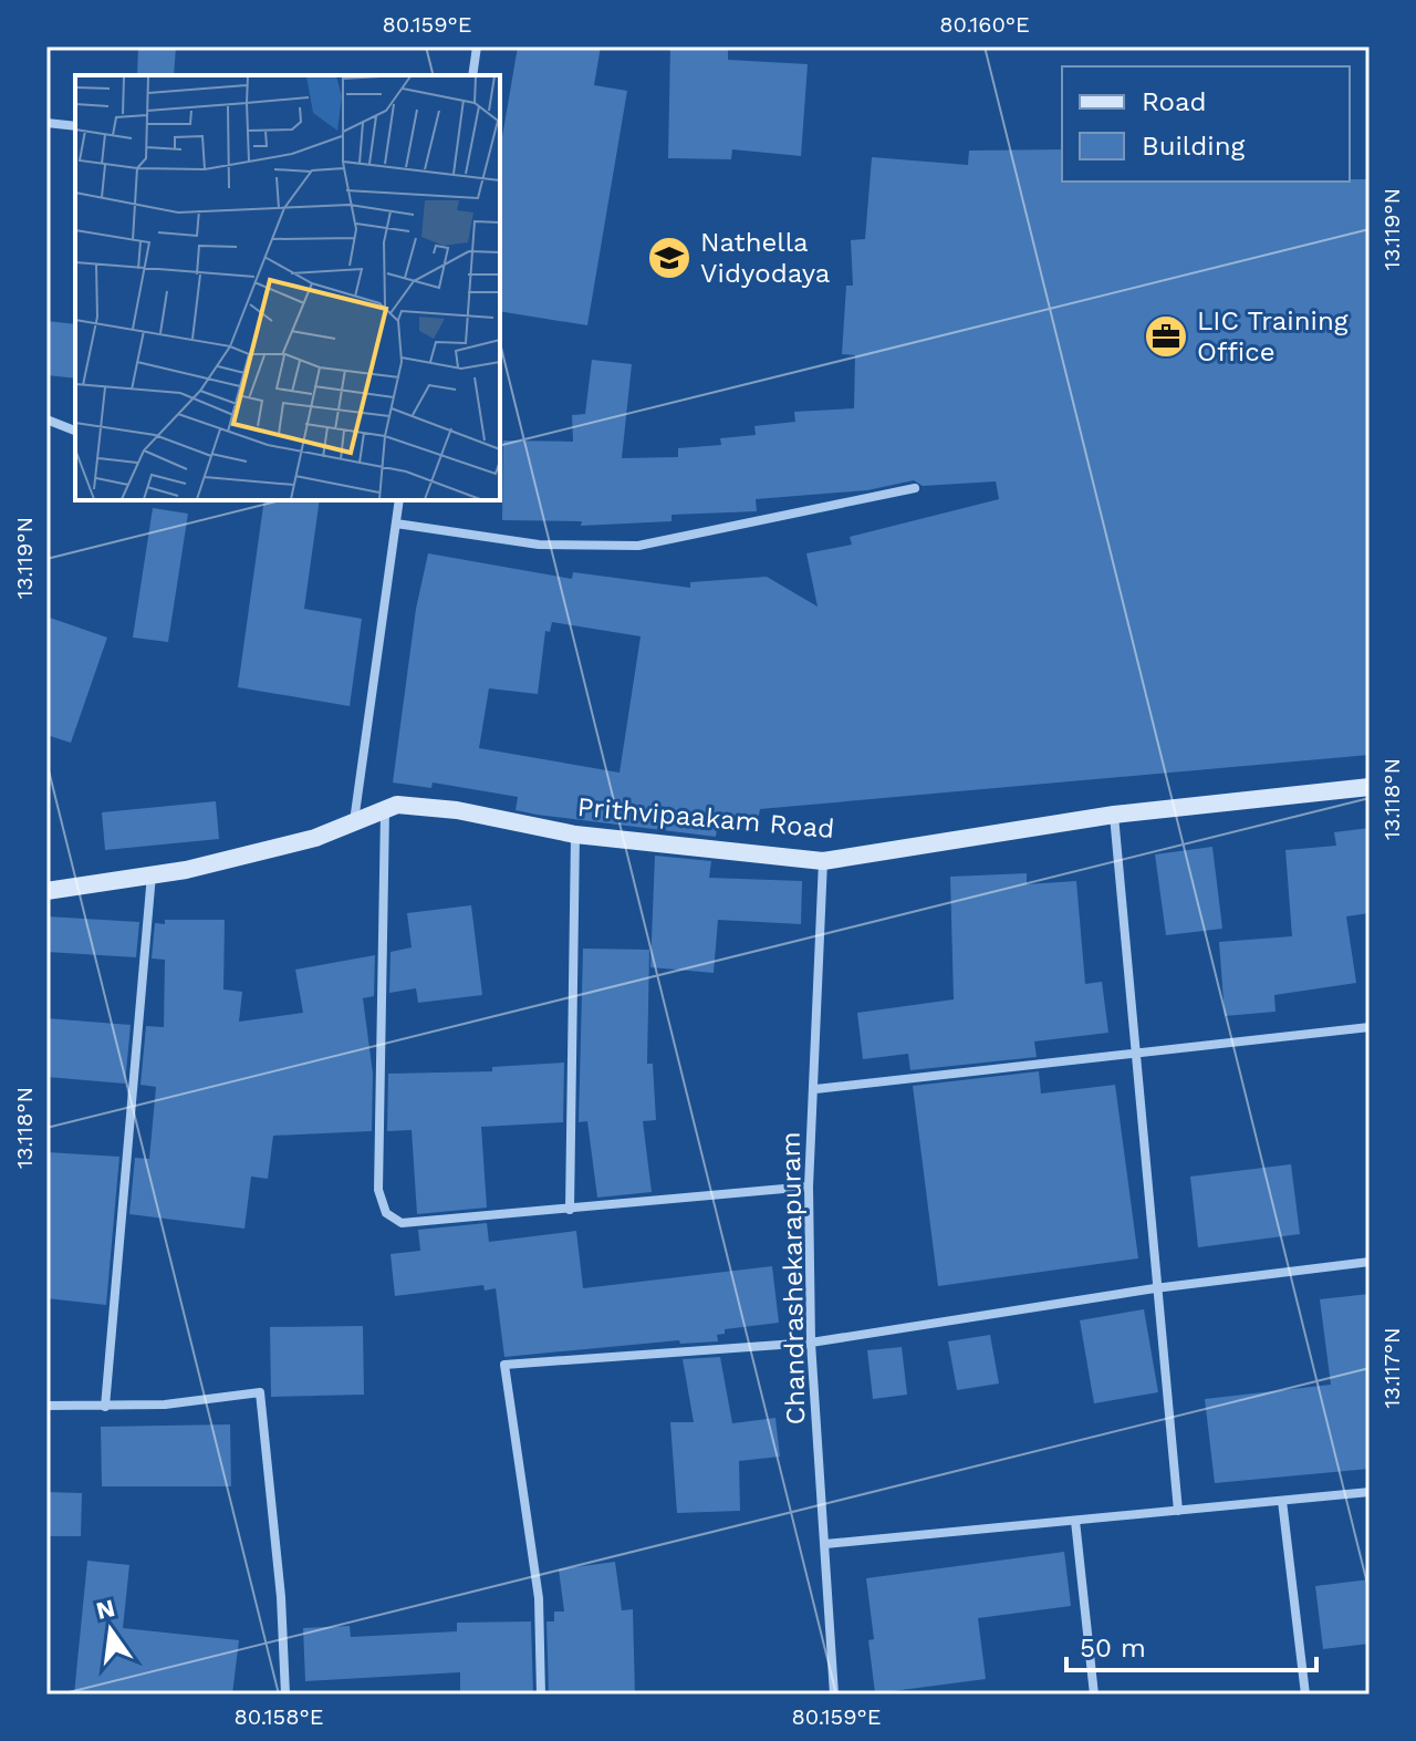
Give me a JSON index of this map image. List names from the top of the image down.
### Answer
{
  "streets": {
    "street": ["Prithvipaakam Road", "Chandrashekarapuram"]
  },
  "crossings": [
    ["Prithvipaakam Road", "Chandrashekarapuram"]
  ],
  "places": {
    "school or university": ["Nathella Vidyodaya"],
    "office": ["LIC Training Office"]
  },
  "legend": ["Road", "Building"],
  "scale_bar": "50 m",
  "north": "top",
  "coordinates": [
    "80.159°E",
    "80.160°E",
    "13.119°N",
    "13.118°N",
    "13.117°N",
    "80.158°E"
  ]
}
